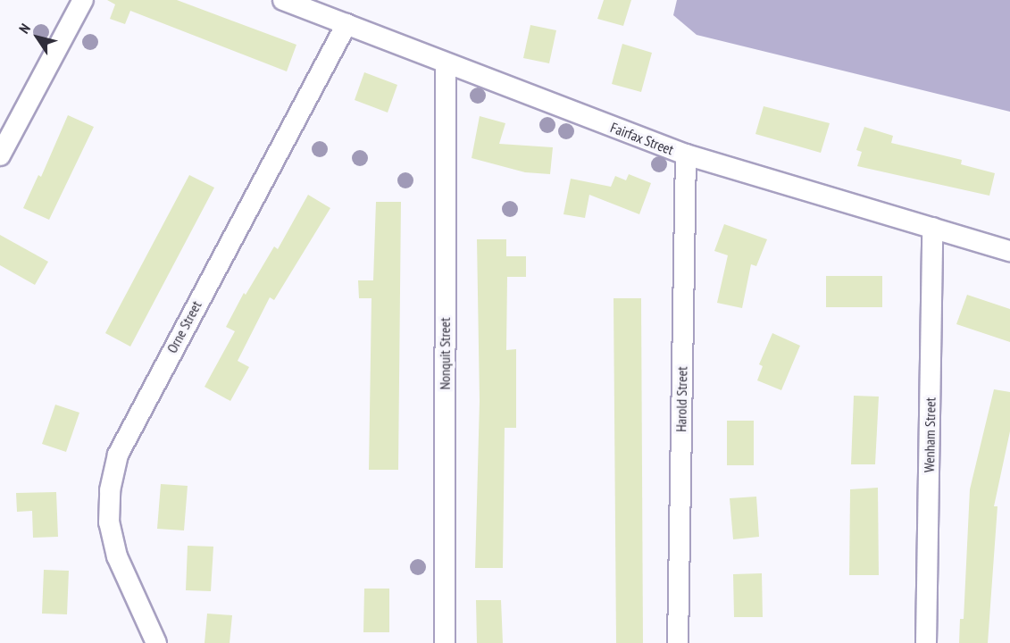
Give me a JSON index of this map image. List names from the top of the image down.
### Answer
{
  "streets": {
    "street": [
      "Fairfax Street",
      "Orne Street",
      "Nonquit Street",
      "Harold Street",
      "Wenham Street"
    ]
  },
  "crossings": [
    ["Fairfax Street", "Orne Street"],
    ["Fairfax Street", "Nonquit Street"],
    ["Fairfax Street", "Harold Street"],
    ["Fairfax Street", "Wenham Street"]
  ],
  "north": "top left"
}
